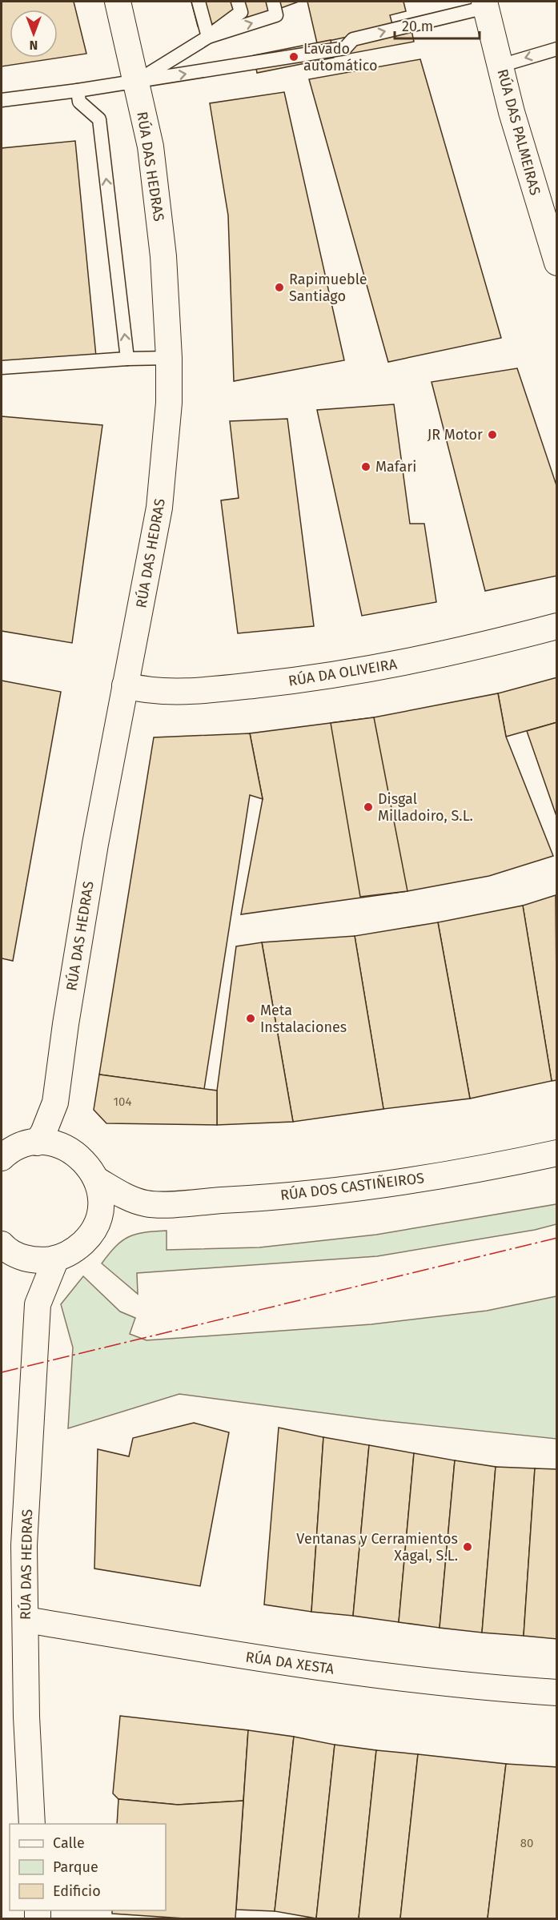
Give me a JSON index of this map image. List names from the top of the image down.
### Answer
{
  "streets": {
    "street": [
      "RÚA DAS PALMEIRAS",
      "RÚA DAS HEDRAS",
      "RÚA DA OLIVEIRA",
      "RÚA DOS CASTIÑEIROS",
      "RÚA DA XESTA"
    ]
  },
  "crossings": [
    ["RÚA DAS HEDRAS", "RÚA DA OLIVEIRA"],
    ["RÚA DAS HEDRAS", "RÚA DOS CASTIÑEIROS"],
    ["RÚA DAS HEDRAS", "RÚA DA XESTA"]
  ],
  "places": [
    "Lavado automático",
    "Rapimueble Santiago",
    "JR Motor",
    "Mafari",
    "Disgal Milladoiro, S.L.",
    "Meta Instalaciones",
    "Ventanas y Cerramientos Xagal, S.L."
  ],
  "house_numbers": ["104", "80"],
  "legend": ["Calle", "Parque", "Edificio"],
  "scale_bar": "20 m",
  "north": "bottom"
}
